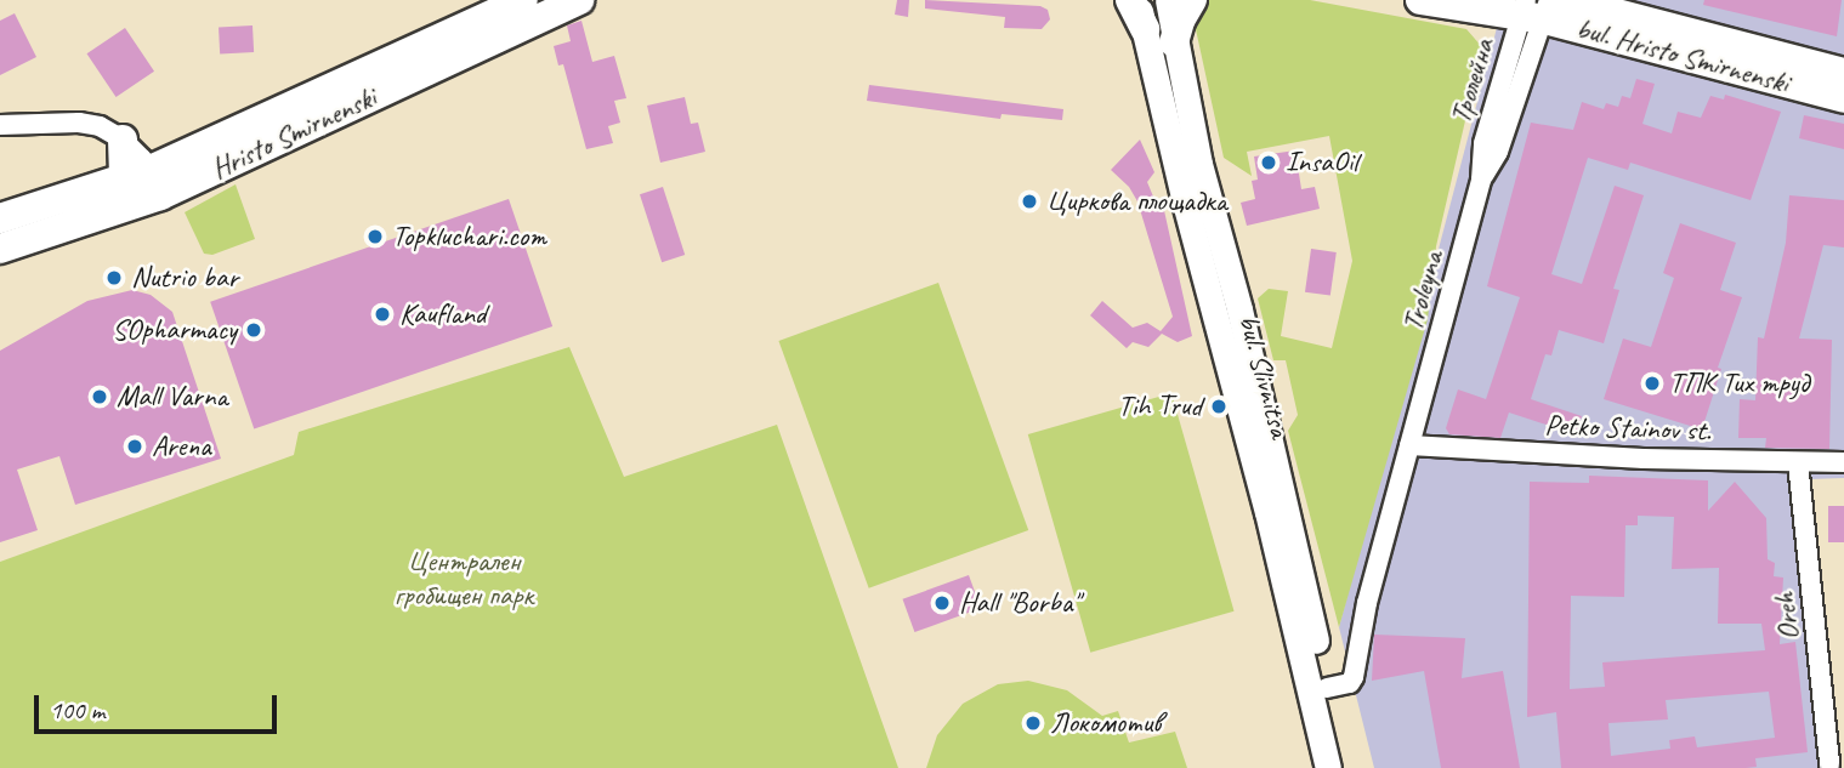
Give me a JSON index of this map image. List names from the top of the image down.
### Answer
{
  "streets": {
    "main road": ["bul. Hristo Smirnenski", "Hristo Smirnenski", "bul. Slivnitsa"],
    "street": [
      "Тролейна",
      "Troleyna",
      "Petko Stainov st.",
      "Oreh"
    ]
  },
  "crossings": [
    ["bul. Hristo Smirnenski", "Тролейна"],
    ["Тролейна", "Troleyna"],
    ["Troleyna", "bul. Slivnitsa"],
    ["Troleyna", "Petko Stainov st."],
    ["Petko Stainov st.", "Oreh"]
  ],
  "parks": ["Централен гробищен парк"],
  "places": [
    "InsaOil",
    "Циркова площадка",
    "Topkluchari.com",
    "Nutrio bar",
    "Kaufland",
    "SOpharmacy",
    "ТПК Тих труд",
    "Mall Varna",
    "Tih Trud",
    "Arena",
    "Hall \"Borba\"",
    "Локомотив"
  ],
  "scale_bar": "100 m"
}
